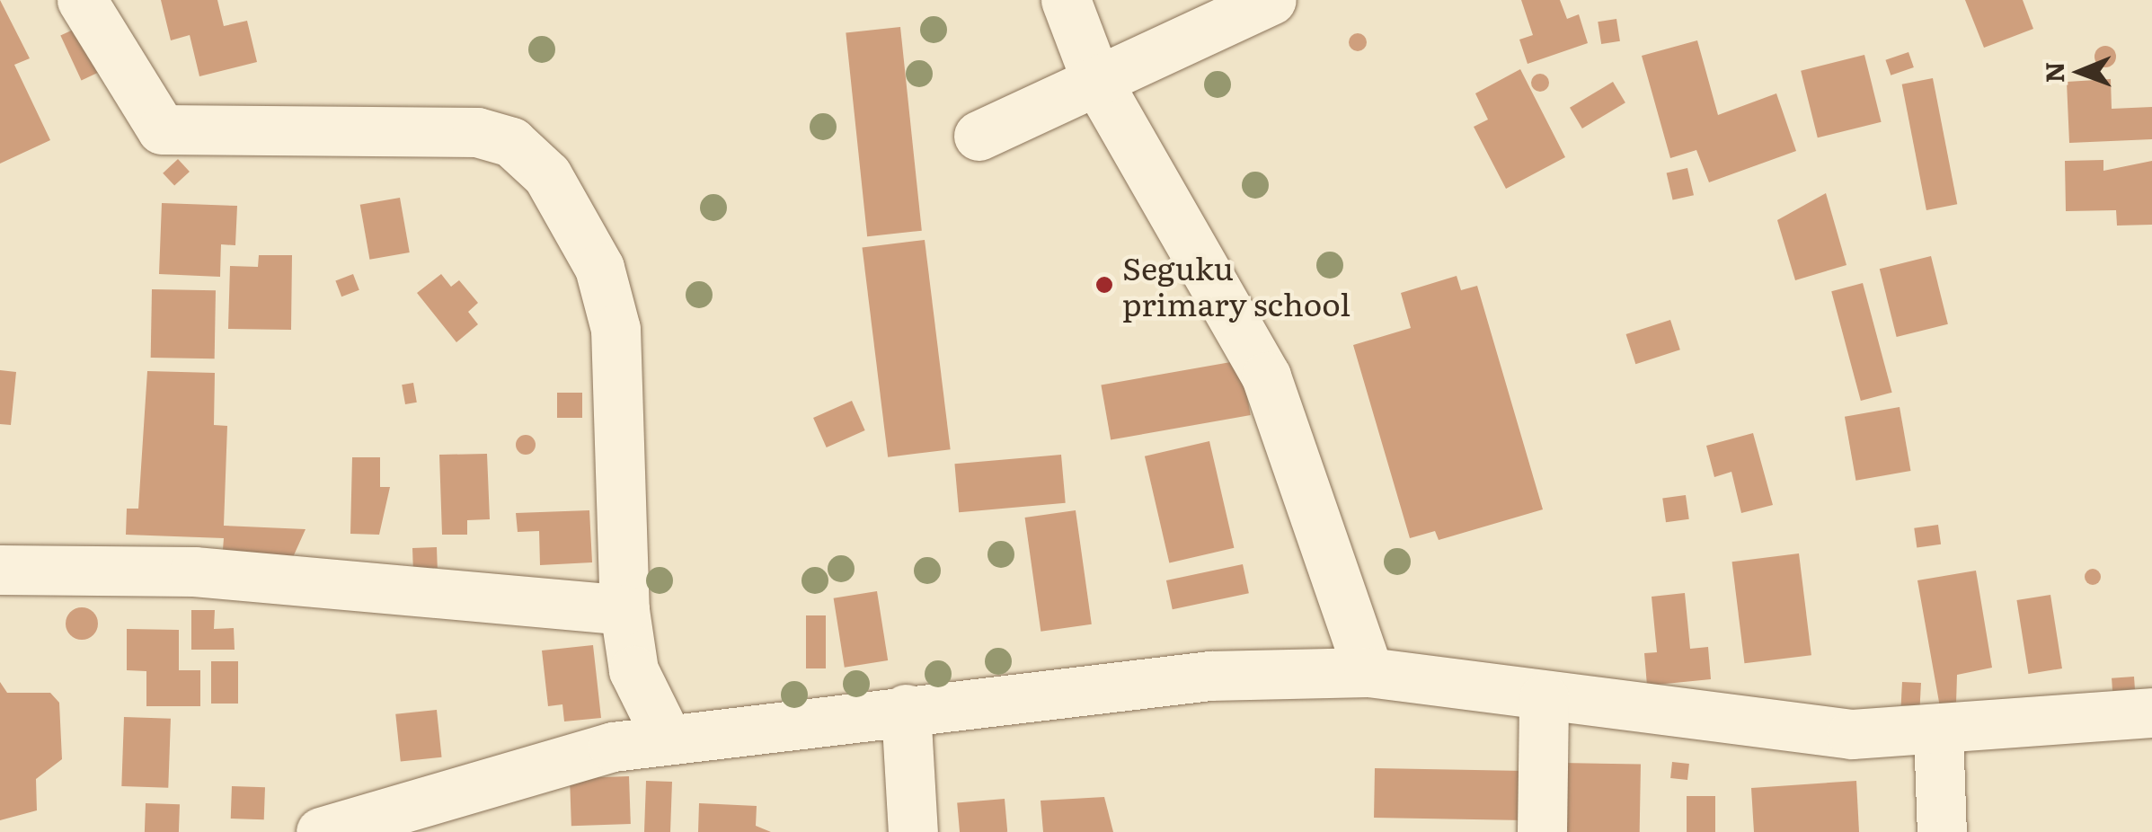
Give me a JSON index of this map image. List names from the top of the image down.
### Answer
{
  "places": ["Seguku primary school"],
  "north": "left"
}
